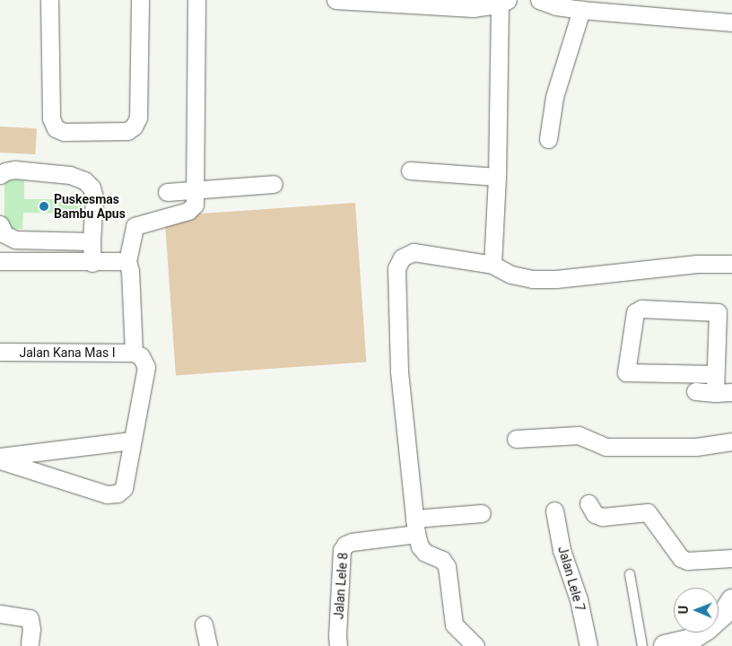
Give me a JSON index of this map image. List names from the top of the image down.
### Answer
{
  "streets": {
    "street": ["Jalan Kana Mas I", "Jalan Lele 7", "Jalan Lele 8"]
  },
  "places": ["Puskesmas Bambu Apus"],
  "north": "left"
}
